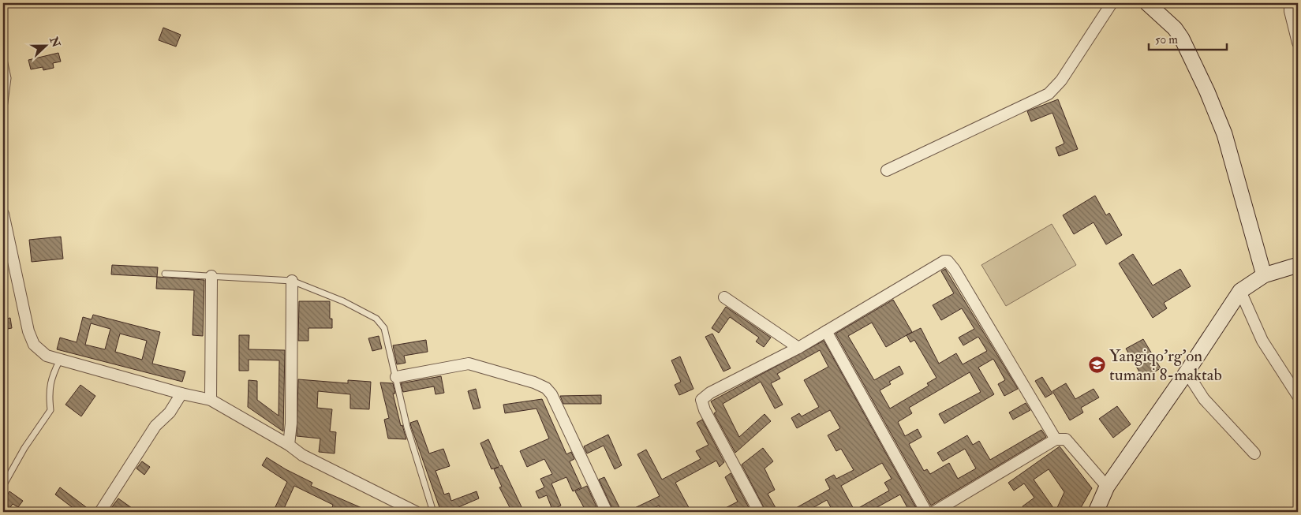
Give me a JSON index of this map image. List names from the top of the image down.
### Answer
{
  "places": {
    "school or university": ["Yangiqo’rg’on tumani 8-maktab"]
  },
  "scale_bar": "50 m",
  "north": "right"
}
